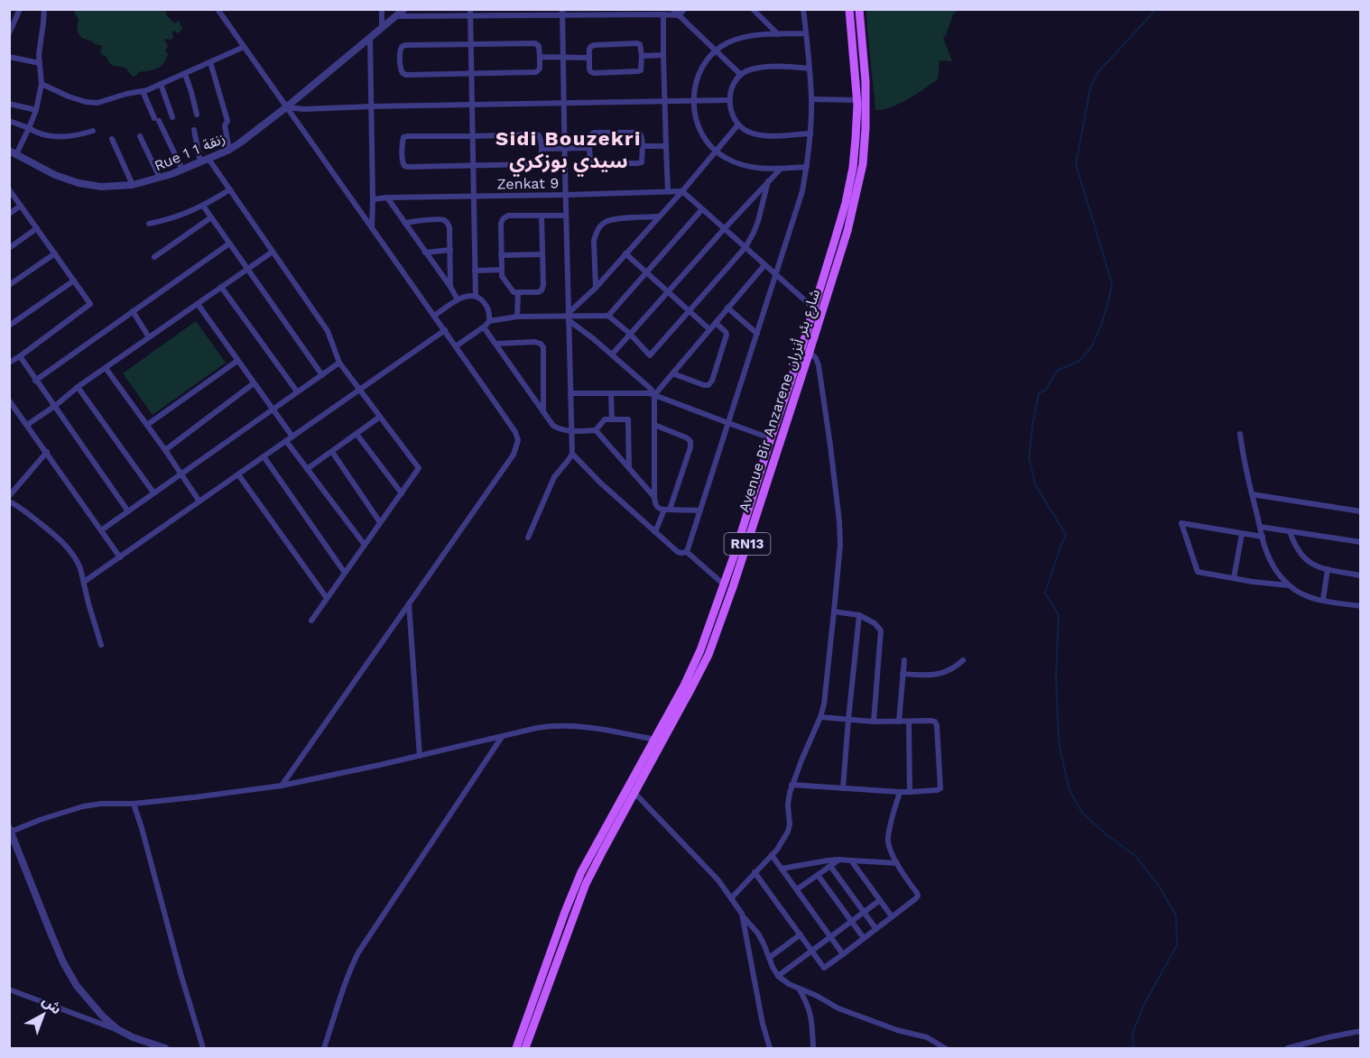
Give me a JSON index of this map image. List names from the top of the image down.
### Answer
{
  "streets": {
    "main road": ["Avenue Bir Anzarene شارع بئر أنزران", "RN13"],
    "street": ["Rue 1 زنقة 1", "Zenkat 9"]
  },
  "districts": ["Sidi Bouzekri سيدي بوزكري"],
  "north": "top right"
}
